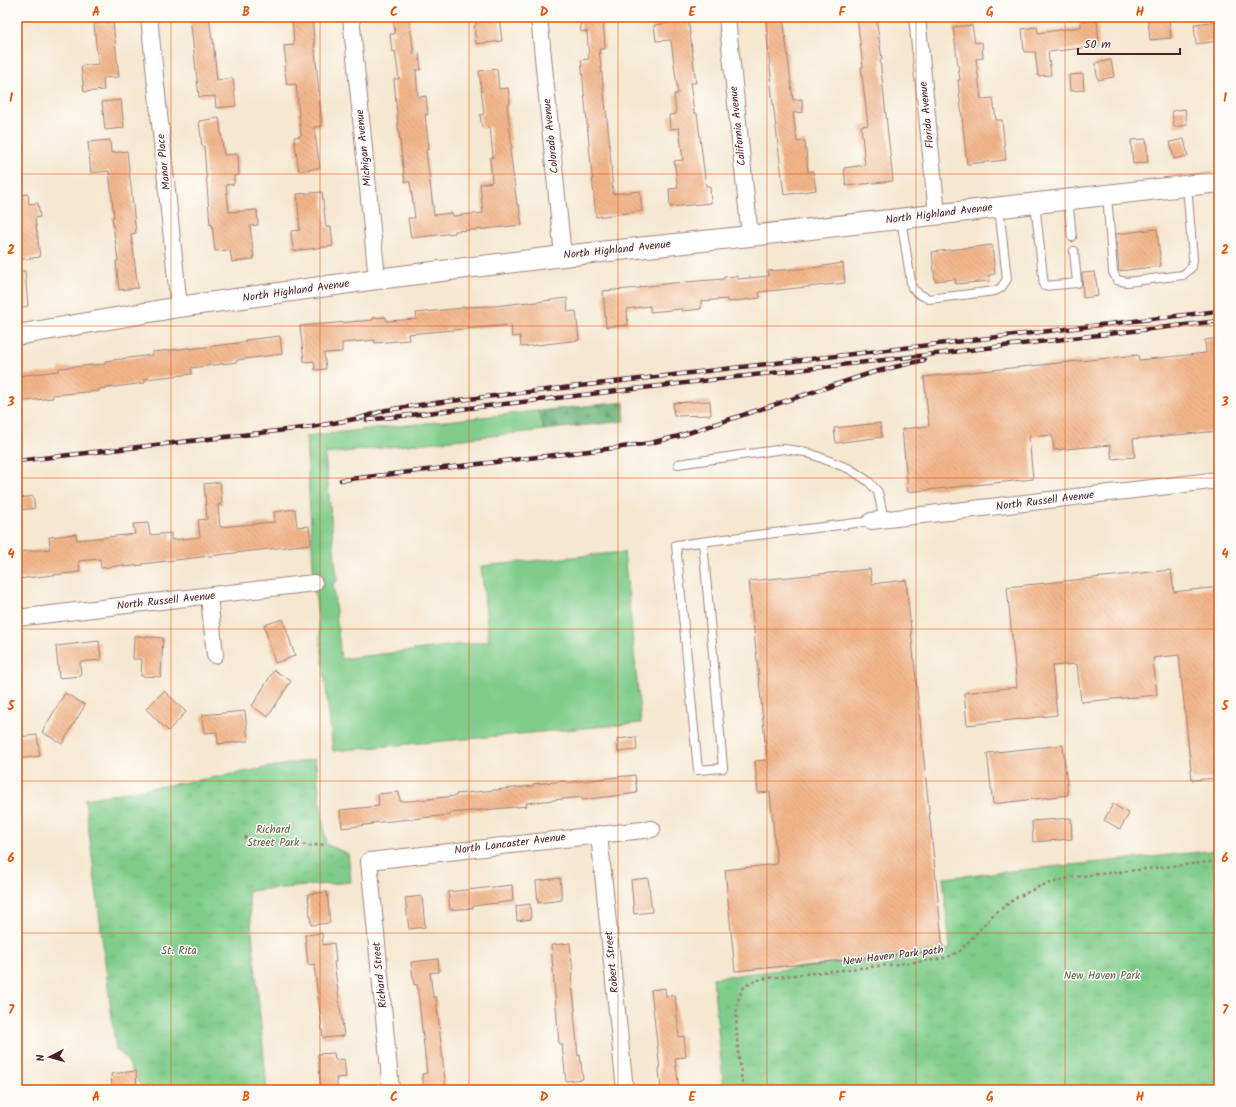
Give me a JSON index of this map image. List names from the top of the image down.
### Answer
{
  "streets": {
    "street": [
      "Florida Avenue",
      "California Avenue",
      "Colorado Avenue",
      "Michigan Avenue",
      "Manor Place",
      "North Highland Avenue",
      "North Russell Avenue",
      "North Lancaster Avenue",
      "Robert Street",
      "Richard Street"
    ],
    "path": ["New Haven Park path"]
  },
  "crossings": [
    ["Florida Avenue", "North Highland Avenue"],
    ["California Avenue", "North Highland Avenue"],
    ["Colorado Avenue", "North Highland Avenue"],
    ["Michigan Avenue", "North Highland Avenue"],
    ["Manor Place", "North Highland Avenue"],
    ["North Lancaster Avenue", "Robert Street"],
    ["North Lancaster Avenue", "Richard Street"]
  ],
  "parks": ["Richard Street Park", "St. Rita", "New Haven Park"],
  "scale_bar": "50 m",
  "north": "left",
  "grid": {
    "columns": [
      "A",
      "B",
      "C",
      "D",
      "E",
      "F",
      "G",
      "H"
    ],
    "rows": [
      "1",
      "2",
      "3",
      "4",
      "5",
      "6",
      "7"
    ]
  }
}
